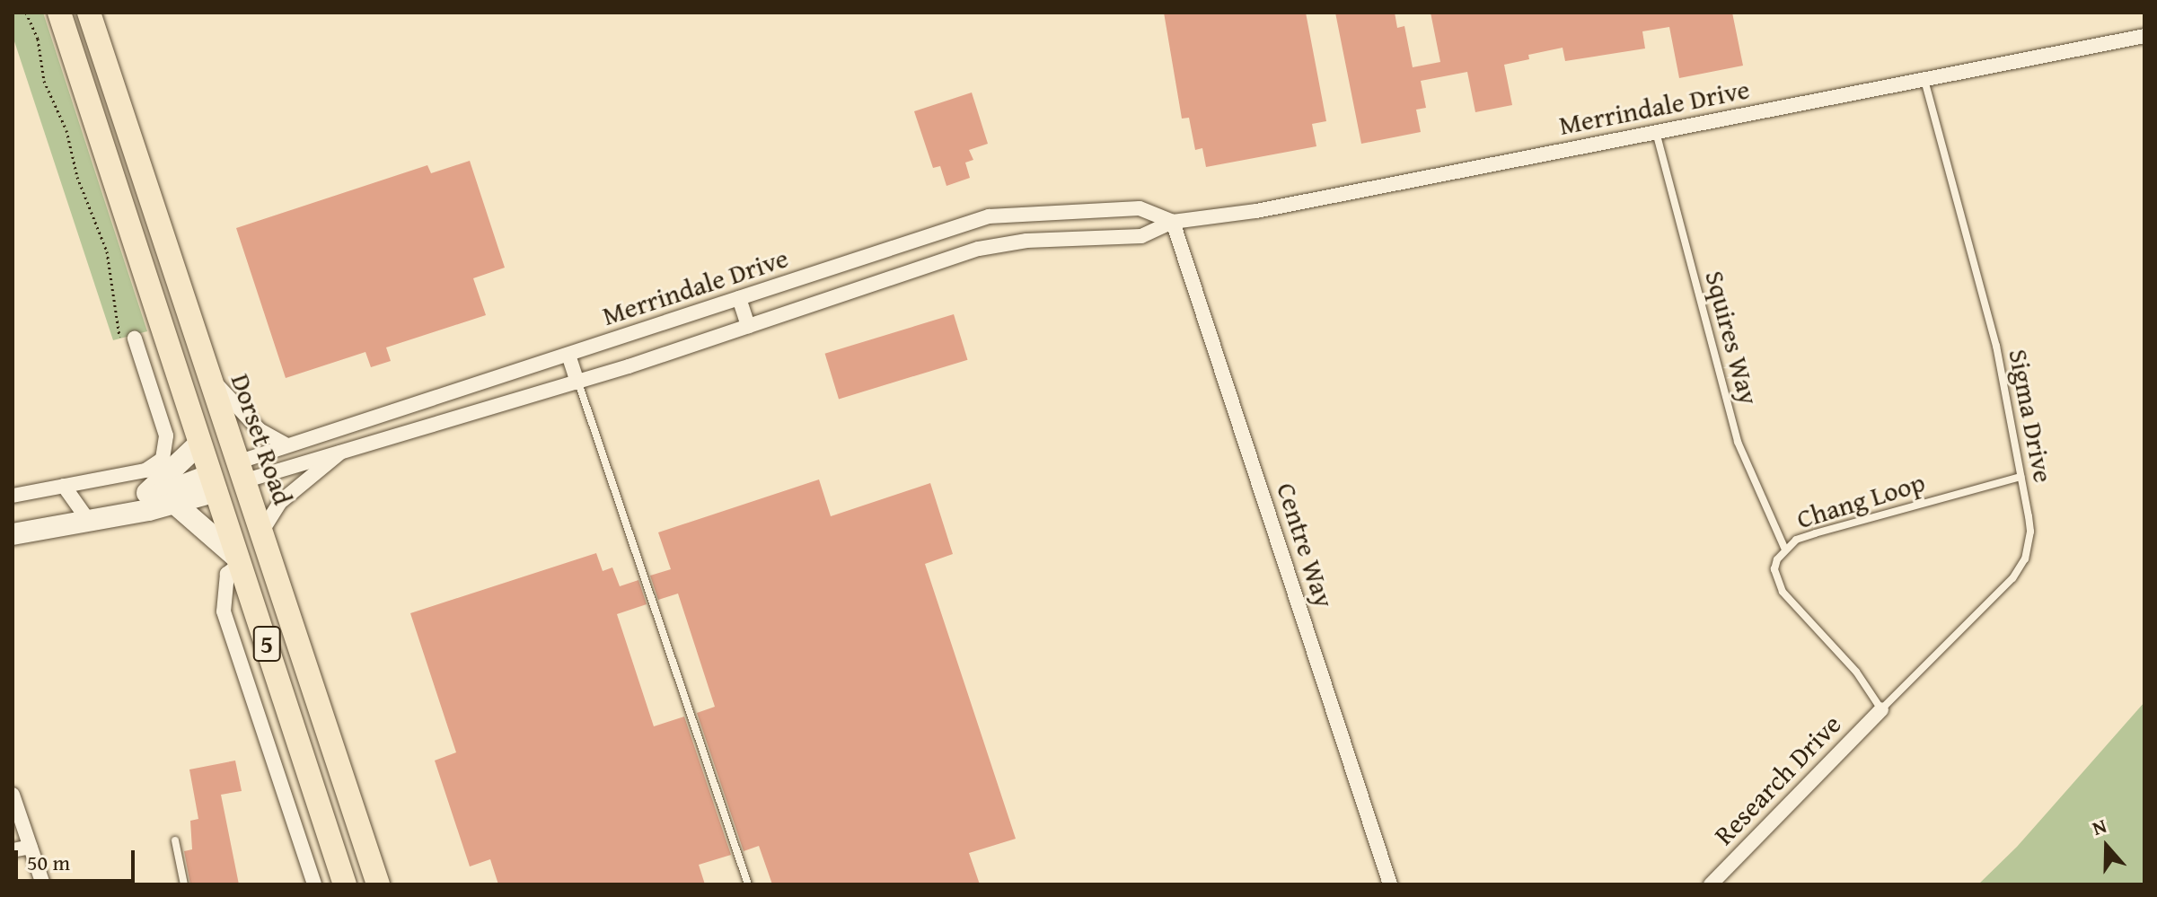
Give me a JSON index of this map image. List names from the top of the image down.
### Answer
{
  "streets": {
    "main road": ["Dorset Road", "5"],
    "street": ["Merrindale Drive", "Centre Way", "Research Drive"],
    "lane": ["Squires Way", "Sigma Drive", "Chang Loop"]
  },
  "crossings": [
    ["Merrindale Drive", "Squires Way"],
    ["Merrindale Drive", "Sigma Drive"],
    ["Merrindale Drive", "Dorset Road"],
    ["Merrindale Drive", "Centre Way"],
    ["Squires Way", "Chang Loop"],
    ["Sigma Drive", "Chang Loop"],
    ["Sigma Drive", "Research Drive"],
    ["Chang Loop", "Research Drive"]
  ],
  "scale_bar": "50 m",
  "north": "top"
}
